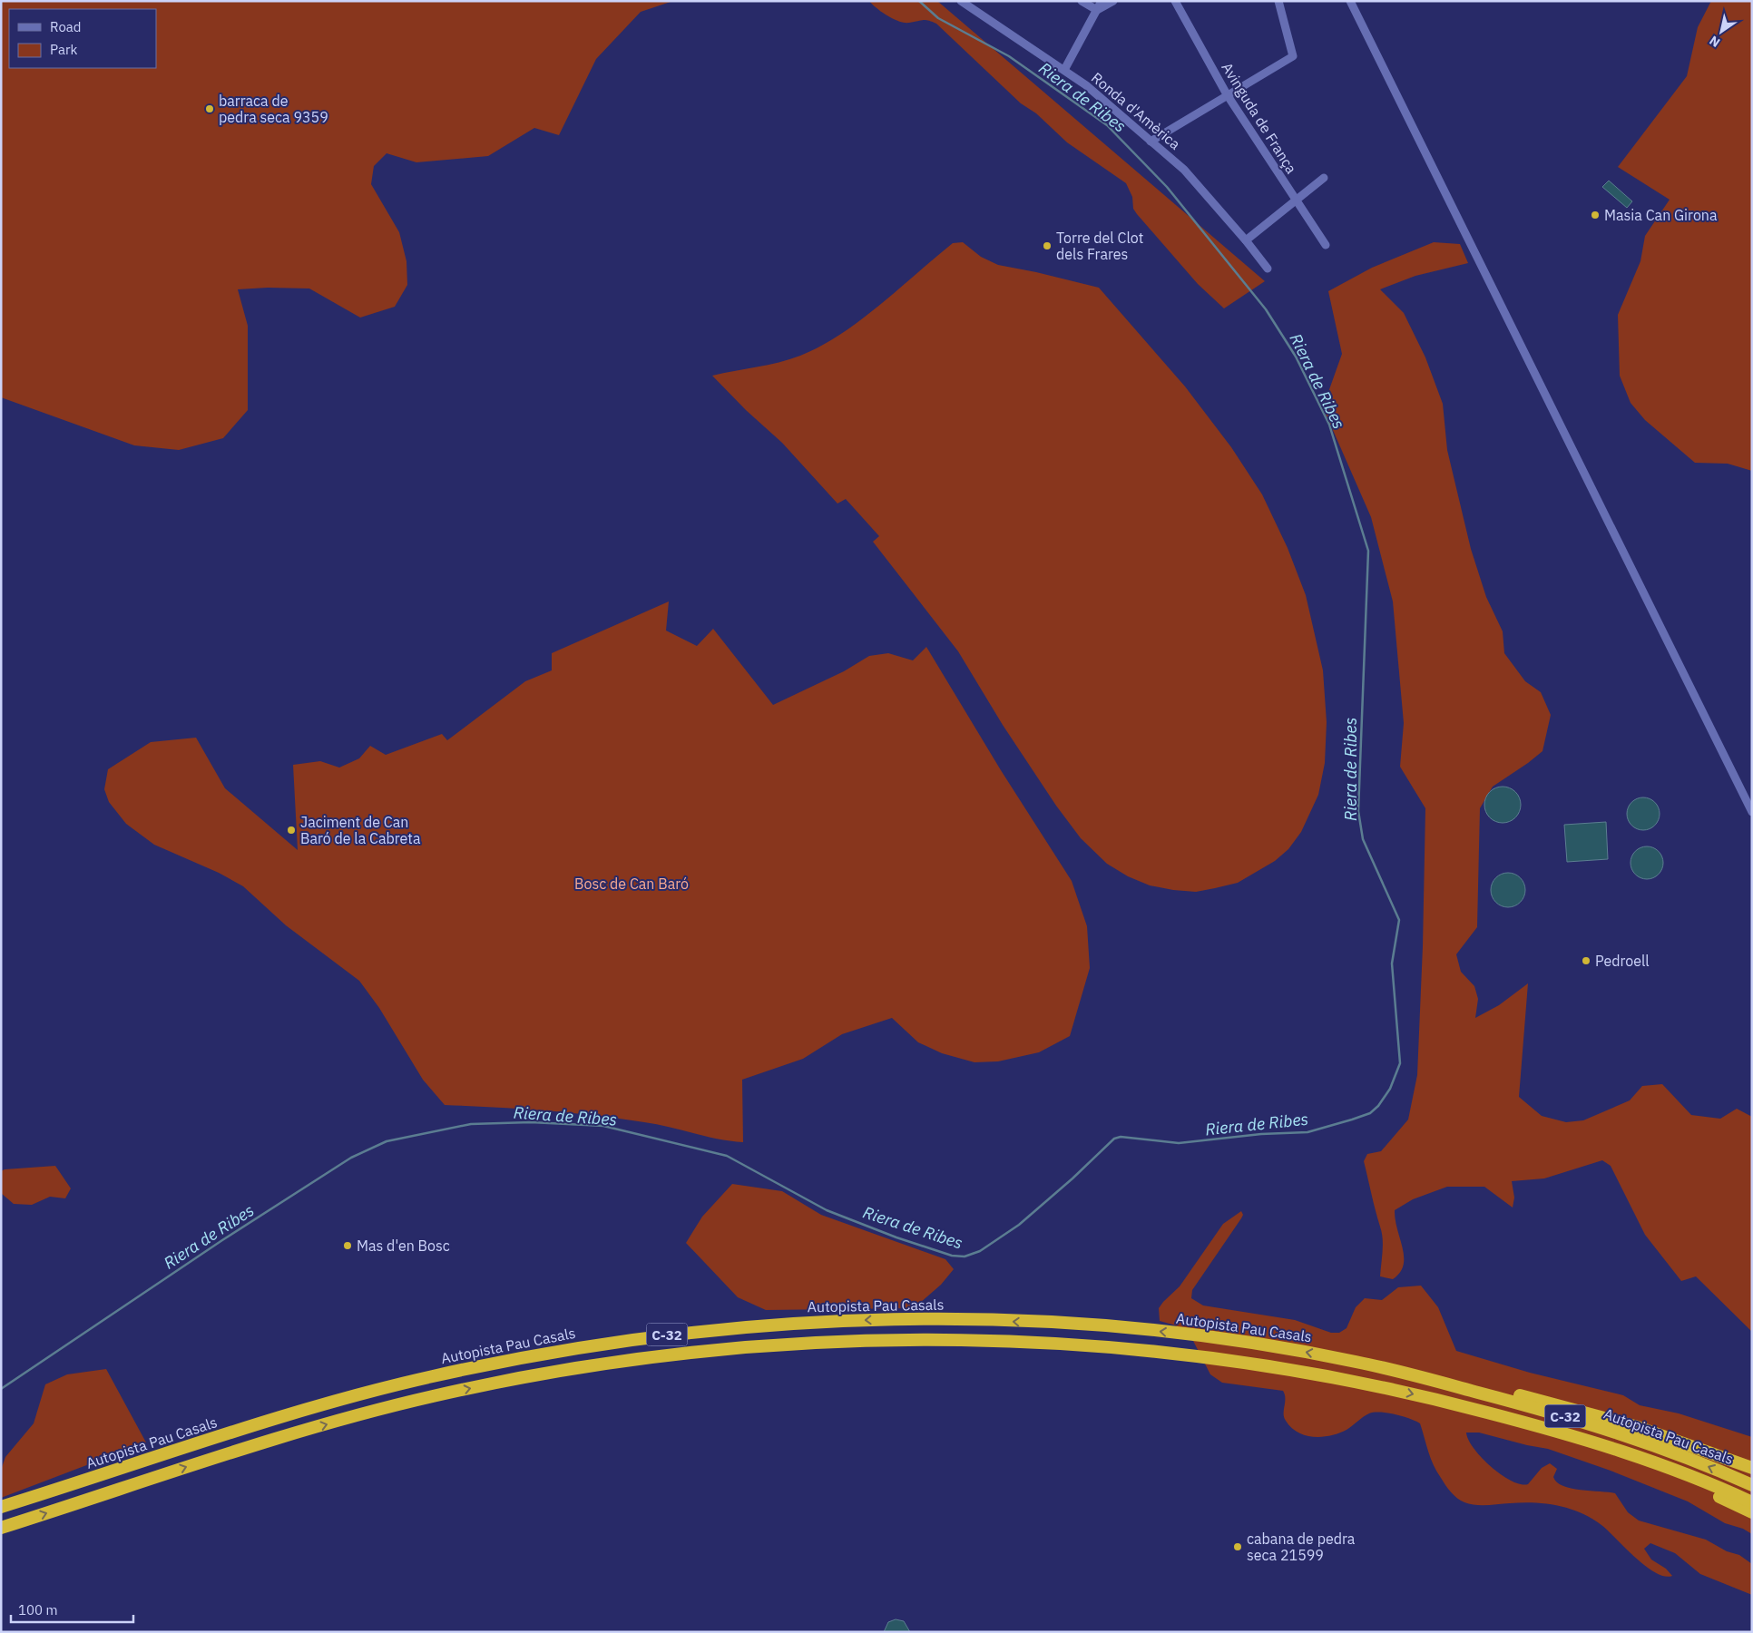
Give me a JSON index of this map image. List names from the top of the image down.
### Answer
{
  "streets": {
    "highway": ["Autopista Pau Casals", "C-32"],
    "street": ["Ronda d'Amèrica", "Avinguda de França"]
  },
  "water": ["Riera de Ribes"],
  "parks": ["Bosc de Can Baró"],
  "places": [
    "barraca de pedra seca 9359",
    "Masia Can Girona",
    "Torre del Clot dels Frares",
    "Jaciment de Can Baró de la Cabreta",
    "Pedroell",
    "Mas d'en Bosc",
    "cabana de pedra seca 21599"
  ],
  "legend": ["Road", "Park"],
  "scale_bar": "100 m",
  "north": "bottom left"
}
